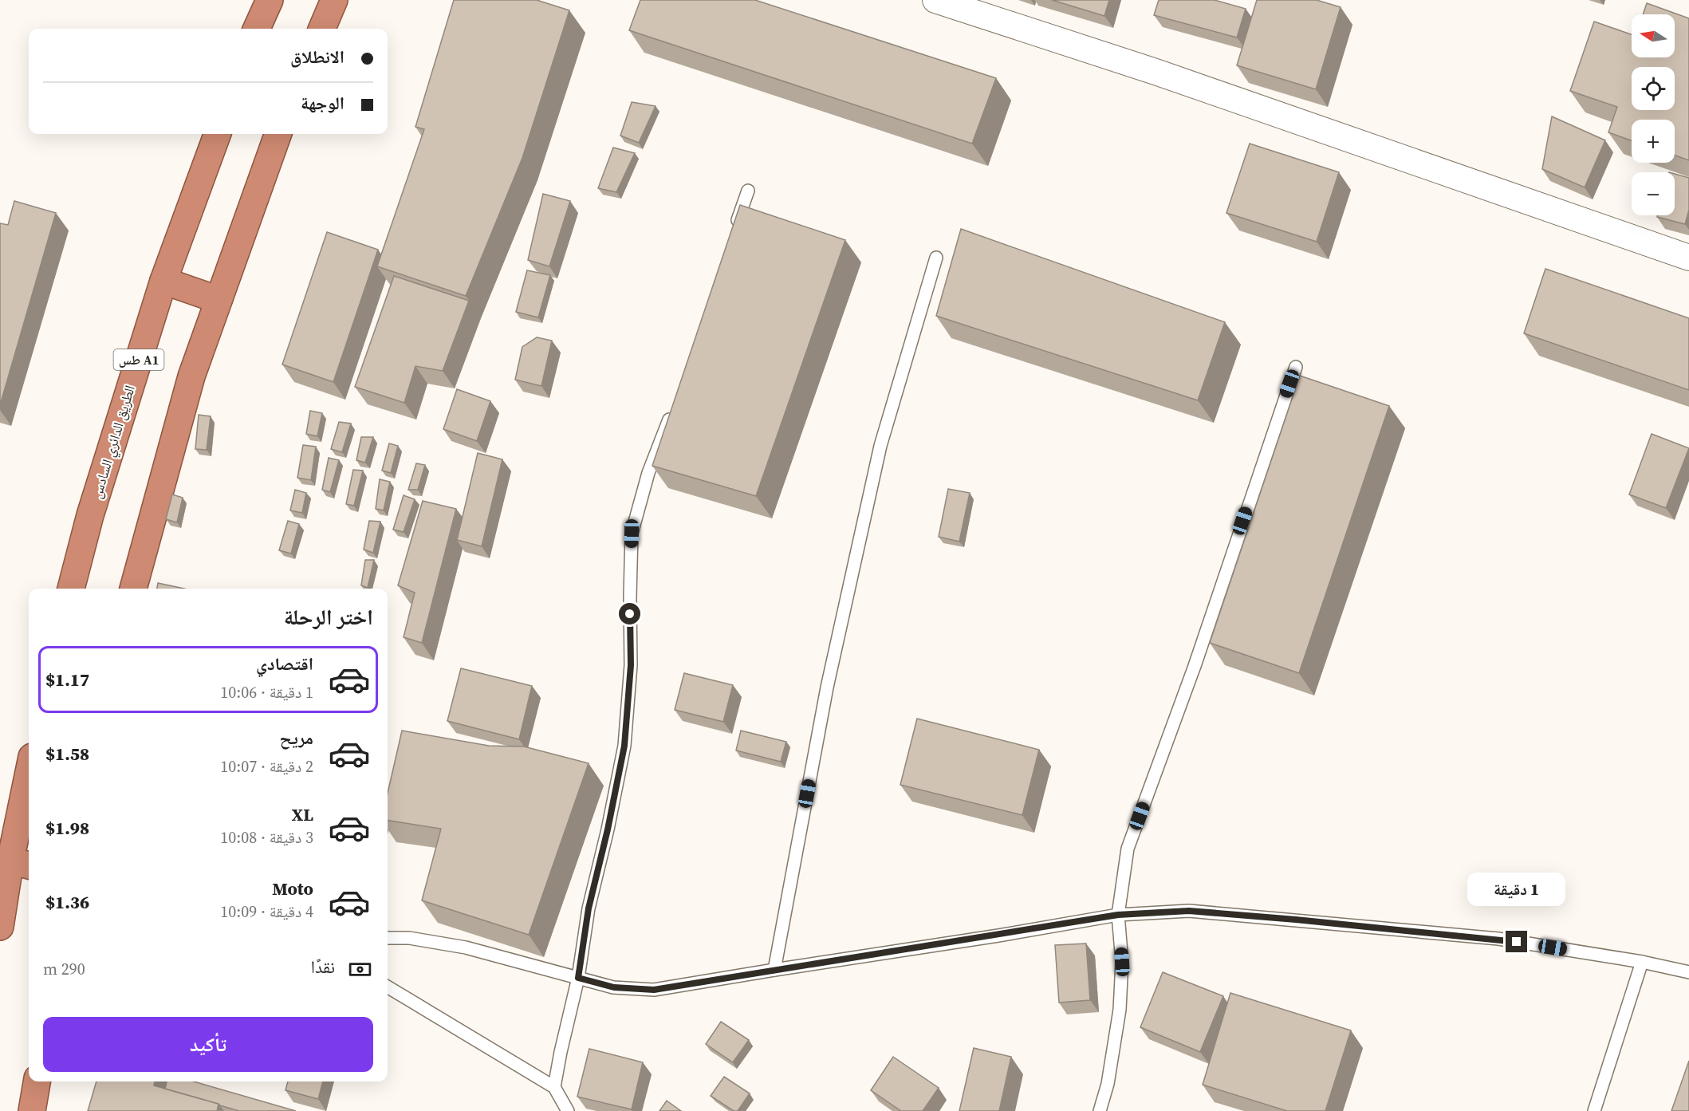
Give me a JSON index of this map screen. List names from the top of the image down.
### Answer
{
  "streets": {
    "highway": ["طس A1", "الطريق الدائري السادس"]
  },
  "north": "left",
  "page": {
    "map_buttons": ["+", "−"],
    "banner": ["الانطلاق", "الوجهة"],
    "heading": "اختر الرحلة",
    "list": [
      {
        "name": "اقتصادي",
        "note": "1 دقيقة · 10:06",
        "value": "$1.17"
      },
      {
        "name": "مريح",
        "note": "2 دقيقة · 10:07",
        "value": "$1.58"
      },
      {
        "name": "XL",
        "note": "3 دقيقة · 10:08",
        "value": "$1.98"
      },
      {
        "name": "Moto",
        "note": "4 دقيقة · 10:09",
        "value": "$1.36"
      }
    ],
    "bubble": "1 دقيقة",
    "pay": ["نقدًا", "290 m"],
    "buttons": "تأكيد"
  }
}
